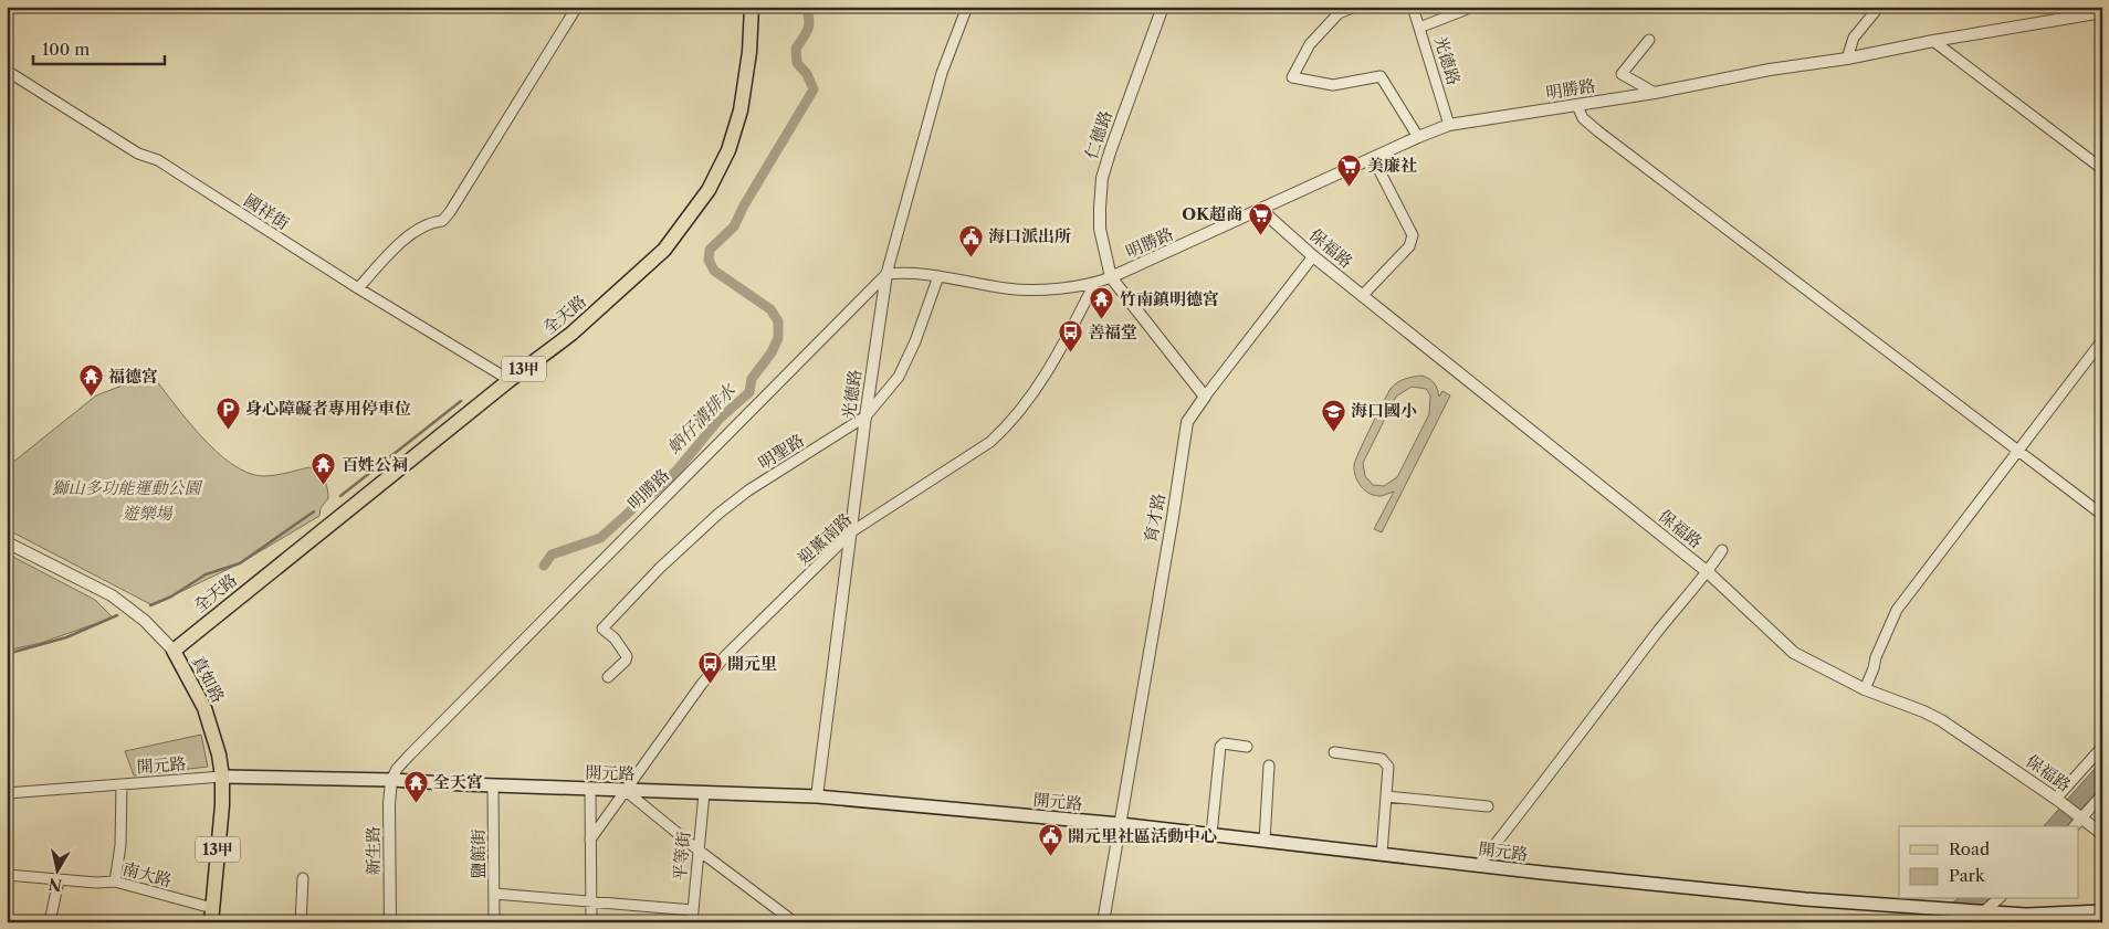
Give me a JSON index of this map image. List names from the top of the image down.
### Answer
{
  "streets": {
    "main road": [
      "全天路",
      "13甲",
      "真如路",
      "開元路"
    ],
    "street": [
      "光德路",
      "明勝路",
      "仁德路",
      "國祥街",
      "保福路",
      "明聖路",
      "育才路",
      "迎薰南路",
      "新生路",
      "鹽館街",
      "平等街",
      "南大路"
    ]
  },
  "crossings": [
    ["光德路", "明勝路"],
    ["光德路", "明聖路"],
    ["光德路", "迎薰南路"],
    ["光德路", "開元路"],
    ["明勝路", "仁德路"],
    ["明勝路", "保福路"],
    ["明勝路", "明聖路"],
    ["明勝路", "迎薰南路"],
    ["明勝路", "開元路"],
    ["明勝路", "新生路"],
    ["國祥街", "全天路"],
    ["保福路", "育才路"],
    ["全天路", "真如路"],
    ["育才路", "開元路"],
    ["迎薰南路", "開元路"],
    ["真如路", "開元路"],
    ["真如路", "南大路"],
    ["開元路", "新生路"],
    ["開元路", "鹽館街"],
    ["開元路", "平等街"]
  ],
  "water": ["蚋仔溝排水"],
  "parks": ["獅山多功能運動公園", "遊樂場"],
  "places": {
    "supermarket": ["美廉社", "OK超商"],
    "public building": ["海口派出所", "開元里社區活動中心"],
    "temple": [
      "竹南鎮明德宮",
      "福德宮",
      "百姓公祠",
      "全天宮"
    ],
    "bus stop": ["善福堂", "開元里"],
    "parking": ["身心障礙者專用停車位"],
    "school or university": ["海口國小"]
  },
  "legend": ["Road", "Park"],
  "scale_bar": "100 m",
  "north": "bottom"
}
